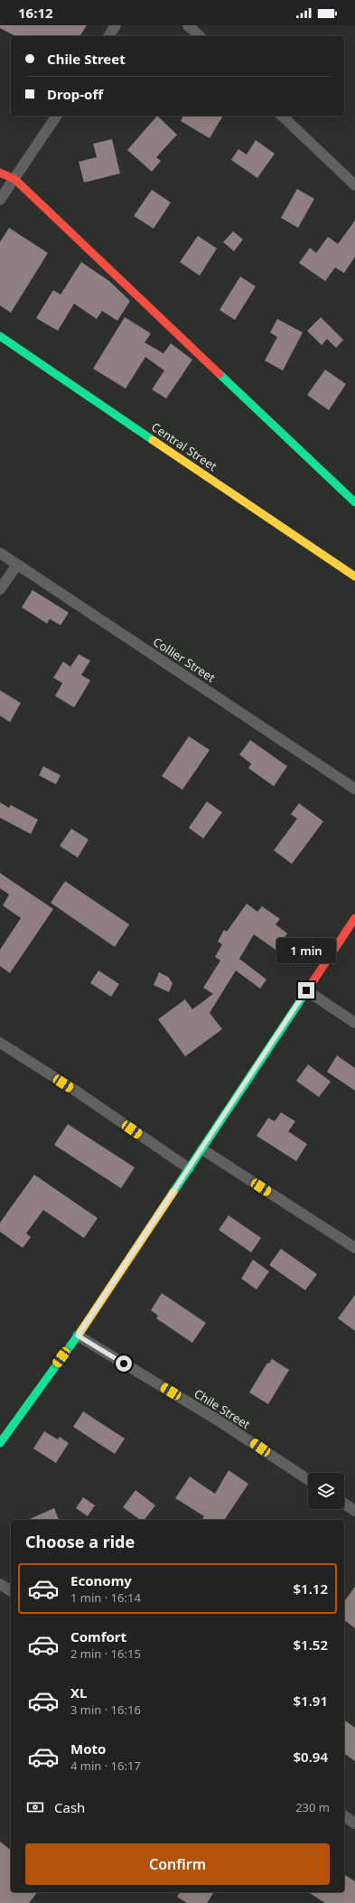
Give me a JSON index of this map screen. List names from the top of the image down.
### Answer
{
  "streets": {
    "street": ["Central Street", "Collier Street", "Chile Street"]
  },
  "page": {
    "status": "16:12",
    "banner": ["Chile Street", "Drop-off"],
    "bubble": "1 min",
    "heading": "Choose a ride",
    "list": [
      {
        "name": "Economy",
        "note": "1 min · 16:14",
        "value": "$1.12"
      },
      {
        "name": "Comfort",
        "note": "2 min · 16:15",
        "value": "$1.52"
      },
      {
        "name": "XL",
        "note": "3 min · 16:16",
        "value": "$1.91"
      },
      {
        "name": "Moto",
        "note": "4 min · 16:17",
        "value": "$0.94"
      }
    ],
    "pay": ["Cash", "230 m"],
    "buttons": "Confirm"
  }
}
